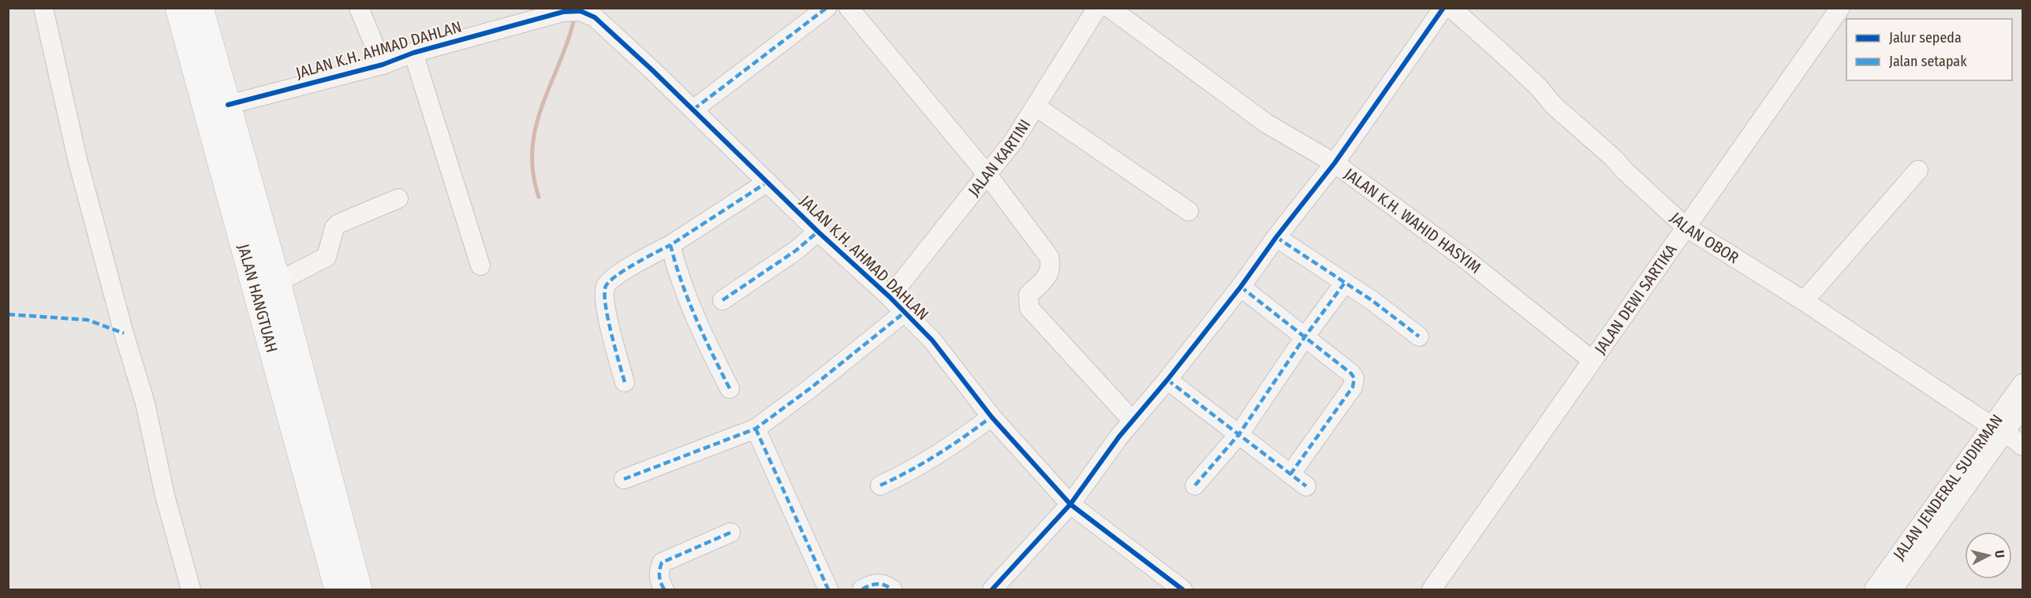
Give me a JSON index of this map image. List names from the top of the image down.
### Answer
{
  "streets": {
    "highway": ["JALAN HANGTUAH"],
    "street": [
      "JALAN K.H. AHMAD DAHLAN",
      "JALAN KARTINI",
      "JALAN K.H. WAHID HASYIM",
      "JALAN OBOR",
      "JALAN DEWI SARTIKA",
      "JALAN JENDERAL SUDIRMAN"
    ]
  },
  "crossings": [
    ["JALAN K.H. AHMAD DAHLAN", "JALAN KARTINI"],
    ["JALAN K.H. AHMAD DAHLAN", "JALAN HANGTUAH"],
    ["JALAN K.H. WAHID HASYIM", "JALAN DEWI SARTIKA"],
    ["JALAN OBOR", "JALAN DEWI SARTIKA"],
    ["JALAN OBOR", "JALAN JENDERAL SUDIRMAN"]
  ],
  "legend": ["Jalur sepeda", "Jalan setapak"],
  "north": "right"
}
